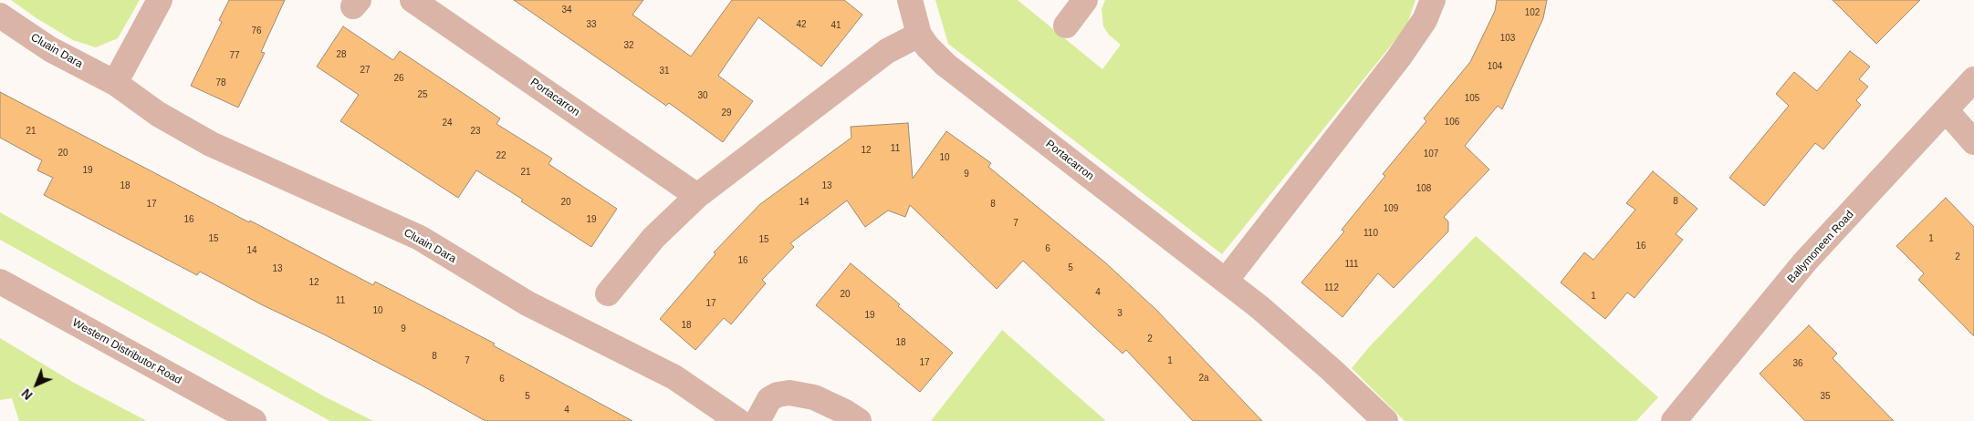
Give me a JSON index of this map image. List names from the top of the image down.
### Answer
{
  "streets": {
    "street": [
      "Cluain Dara",
      "Portacarron",
      "Ballymoneen Road",
      "Western Distributor Road"
    ]
  },
  "house_numbers": [
    "34",
    "102",
    "33",
    "42",
    "41",
    "76",
    "103",
    "32",
    "28",
    "77",
    "104",
    "27",
    "31",
    "26",
    "78",
    "25",
    "30",
    "105",
    "29",
    "106",
    "24",
    "21",
    "23",
    "11",
    "12",
    "20",
    "107",
    "22",
    "10",
    "19",
    "21",
    "9",
    "18",
    "13",
    "108",
    "8",
    "20",
    "14",
    "17",
    "8",
    "109",
    "16",
    "19",
    "7",
    "110",
    "15",
    "1",
    "15",
    "16",
    "6",
    "14",
    "2",
    "16",
    "111",
    "5",
    "13",
    "12",
    "112",
    "4",
    "20",
    "1",
    "11",
    "17",
    "10",
    "3",
    "19",
    "18",
    "9",
    "2",
    "18",
    "8",
    "7",
    "1",
    "17",
    "36",
    "2a",
    "6",
    "5",
    "35",
    "4"
  ],
  "north": "bottom left"
}
